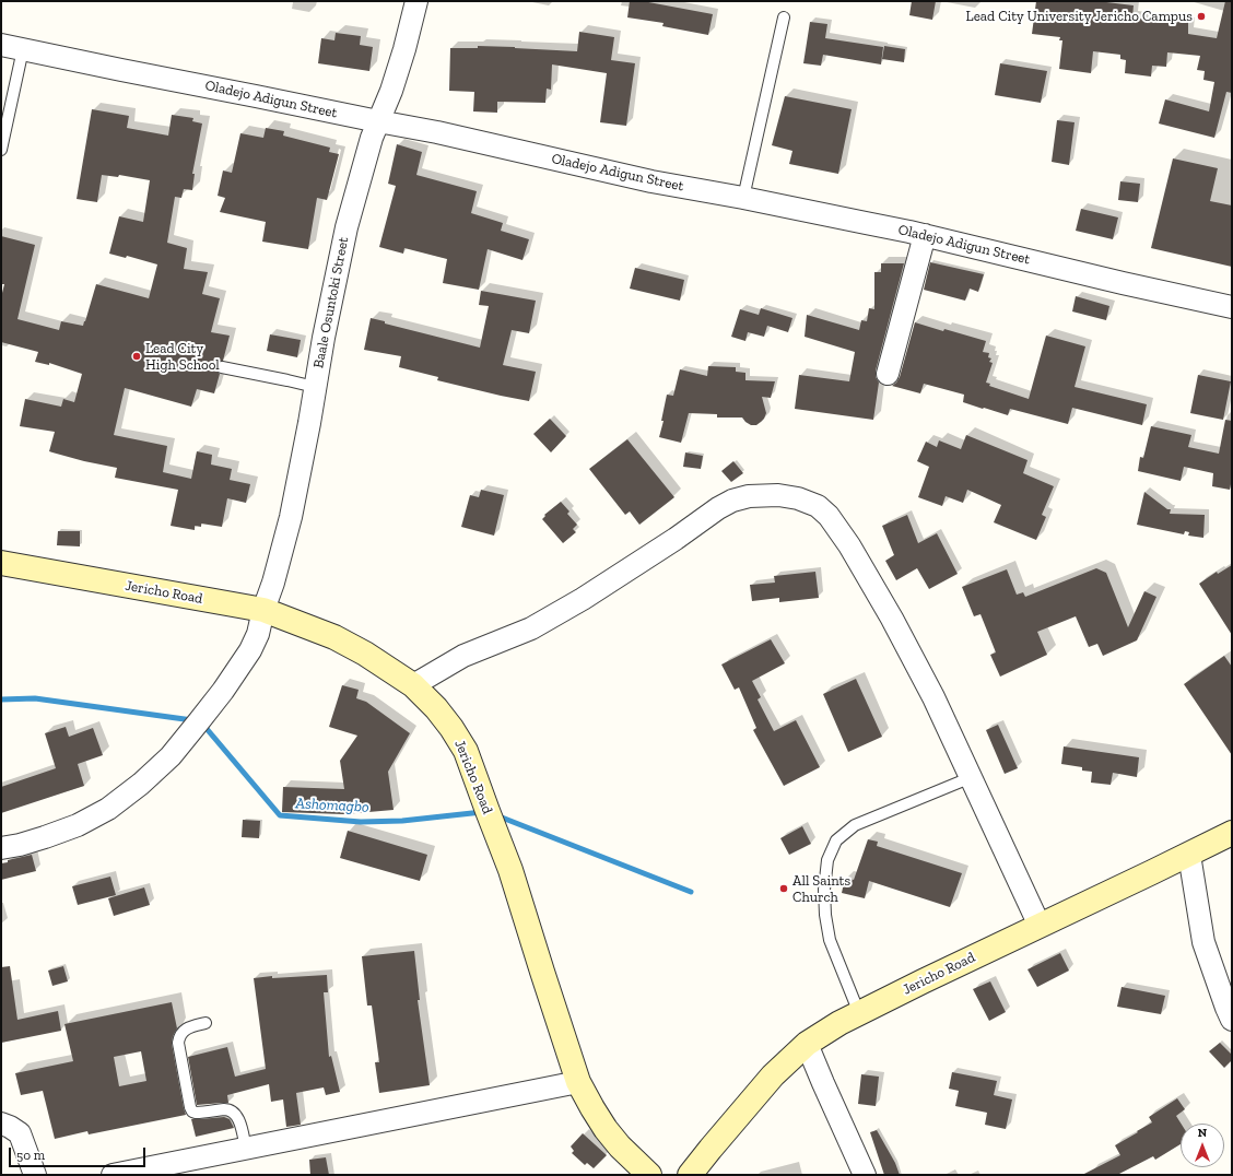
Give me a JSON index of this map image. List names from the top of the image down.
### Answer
{
  "streets": {
    "street": ["Oladejo Adigun Street", "Baale Osuntoki Street", "Jericho Road"]
  },
  "crossings": [
    ["Oladejo Adigun Street", "Baale Osuntoki Street"],
    ["Baale Osuntoki Street", "Jericho Road"]
  ],
  "water": ["Ashomagbo"],
  "places": ["Lead City University Jericho Campus", "Lead City High School", "All Saints Church"],
  "scale_bar": "50 m",
  "north": "top"
}
